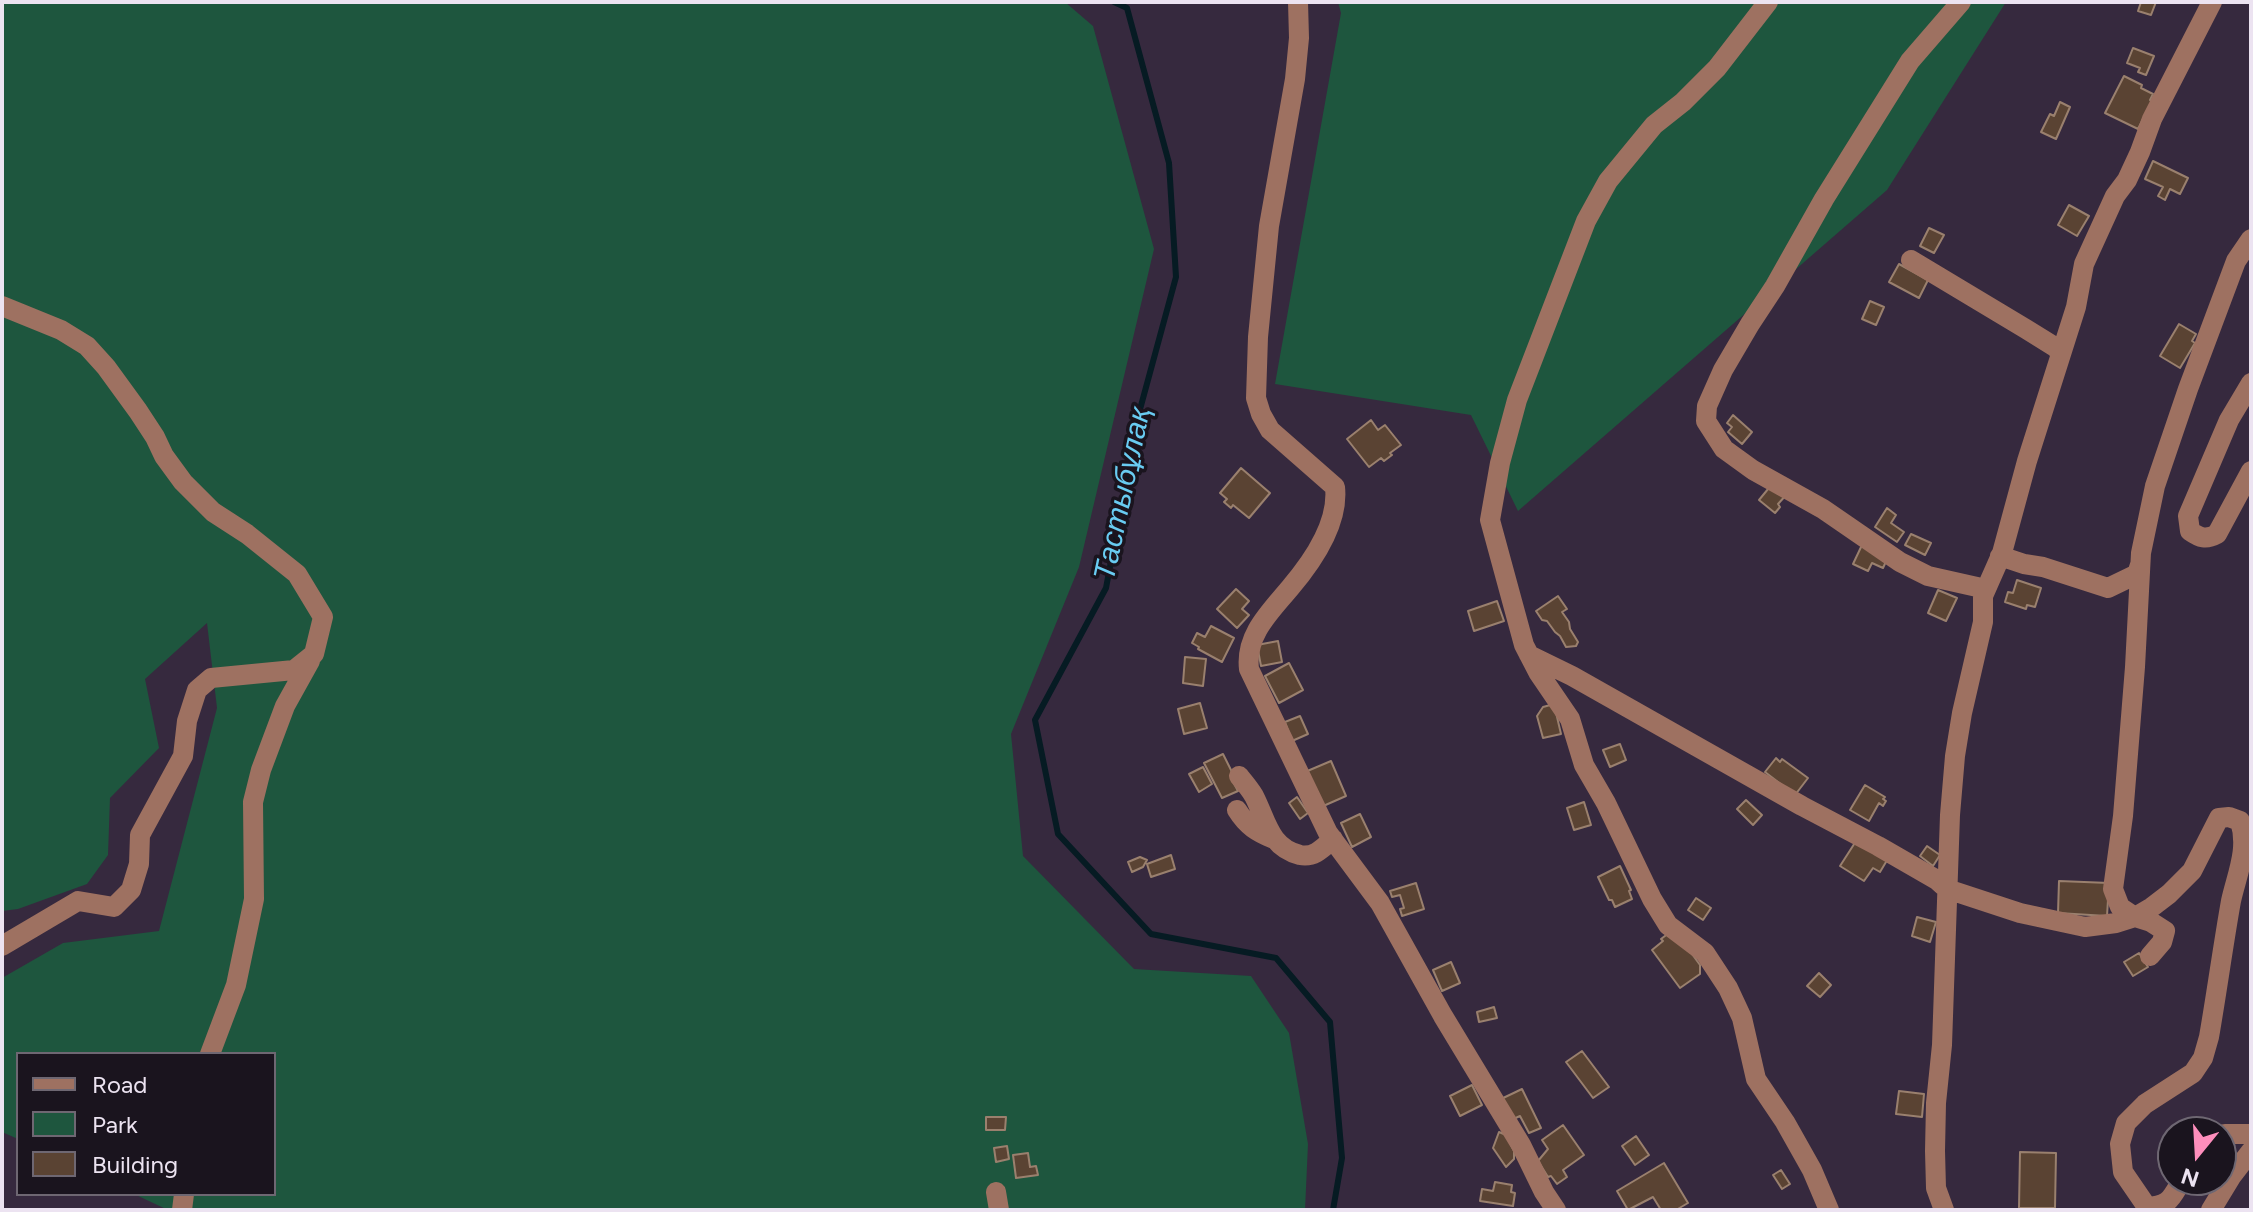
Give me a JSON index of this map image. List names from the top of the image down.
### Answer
{
  "water": ["Тастыбұлақ"],
  "legend": ["Road", "Park", "Building"],
  "north": "bottom"
}
